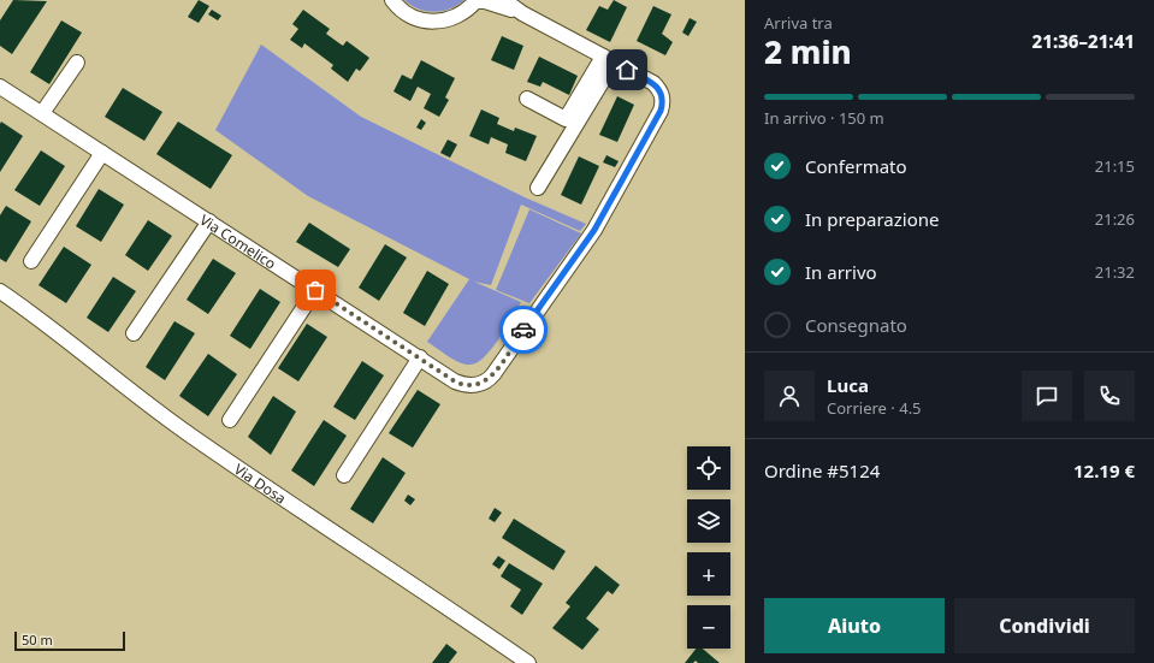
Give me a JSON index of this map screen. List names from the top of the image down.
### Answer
{
  "streets": {
    "street": ["Via Comelico", "Via Dosa"]
  },
  "scale_bar": "50 m",
  "page": {
    "heading": ["2 min", "Arriva tra", "21:36–21:41"],
    "panel": [
      "Luca",
      "Corriere · 4.5",
      "Ordine #5124",
      "12.19 €"
    ],
    "bar": "In arrivo · 150 m",
    "list": [
      ["Confermato", "21:15"],
      ["In preparazione", "21:26"],
      ["In arrivo", "21:32"],
      "Consegnato"
    ],
    "map_buttons": ["+", "−"],
    "buttons": ["Aiuto", "Condividi"],
    "scale": "50 m"
  }
}
